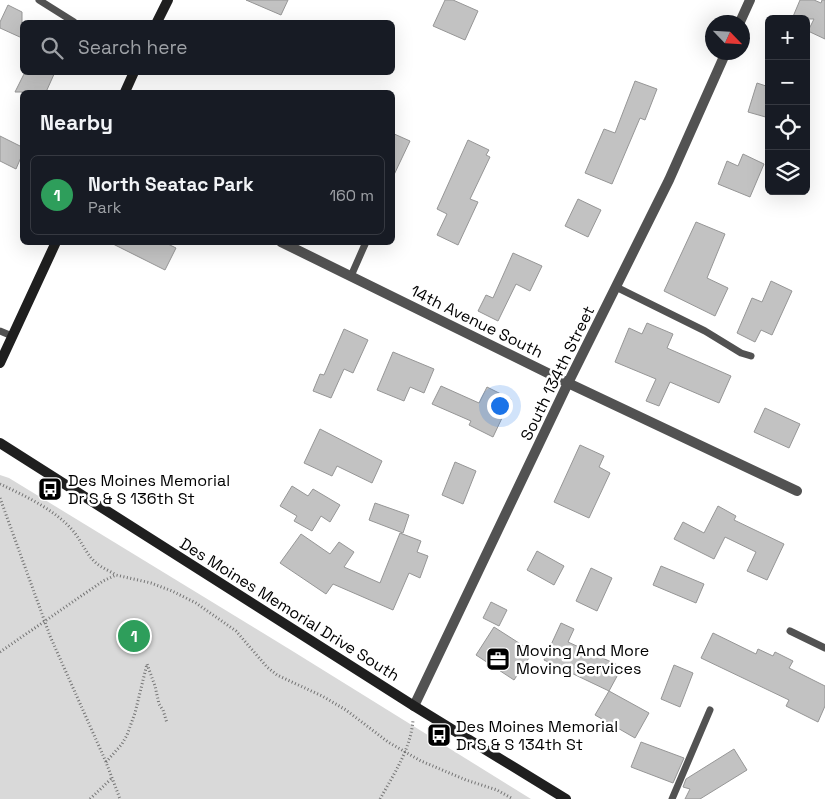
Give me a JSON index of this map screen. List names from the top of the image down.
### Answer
{
  "streets": {
    "main road": ["Des Moines Memorial Drive South"],
    "street": ["14th Avenue South", "South 134th Street"]
  },
  "crossings": [
    ["14th Avenue South", "South 134th Street"],
    ["South 134th Street", "Des Moines Memorial Drive South"]
  ],
  "places": {
    "bus stop": ["Des Moines Memorial Dr S & S 136th St", "Des Moines Memorial Dr S & S 134th St"],
    "office": ["Moving And More Moving Services"]
  },
  "north": "bottom right",
  "page": {
    "map_buttons": ["+", "−"],
    "search": "Search here",
    "heading": "Nearby",
    "list": [
      {
        "mark": "1",
        "name": "North Seatac Park",
        "note": "Park",
        "value": "160 m"
      }
    ],
    "pins": "1"
  }
}
